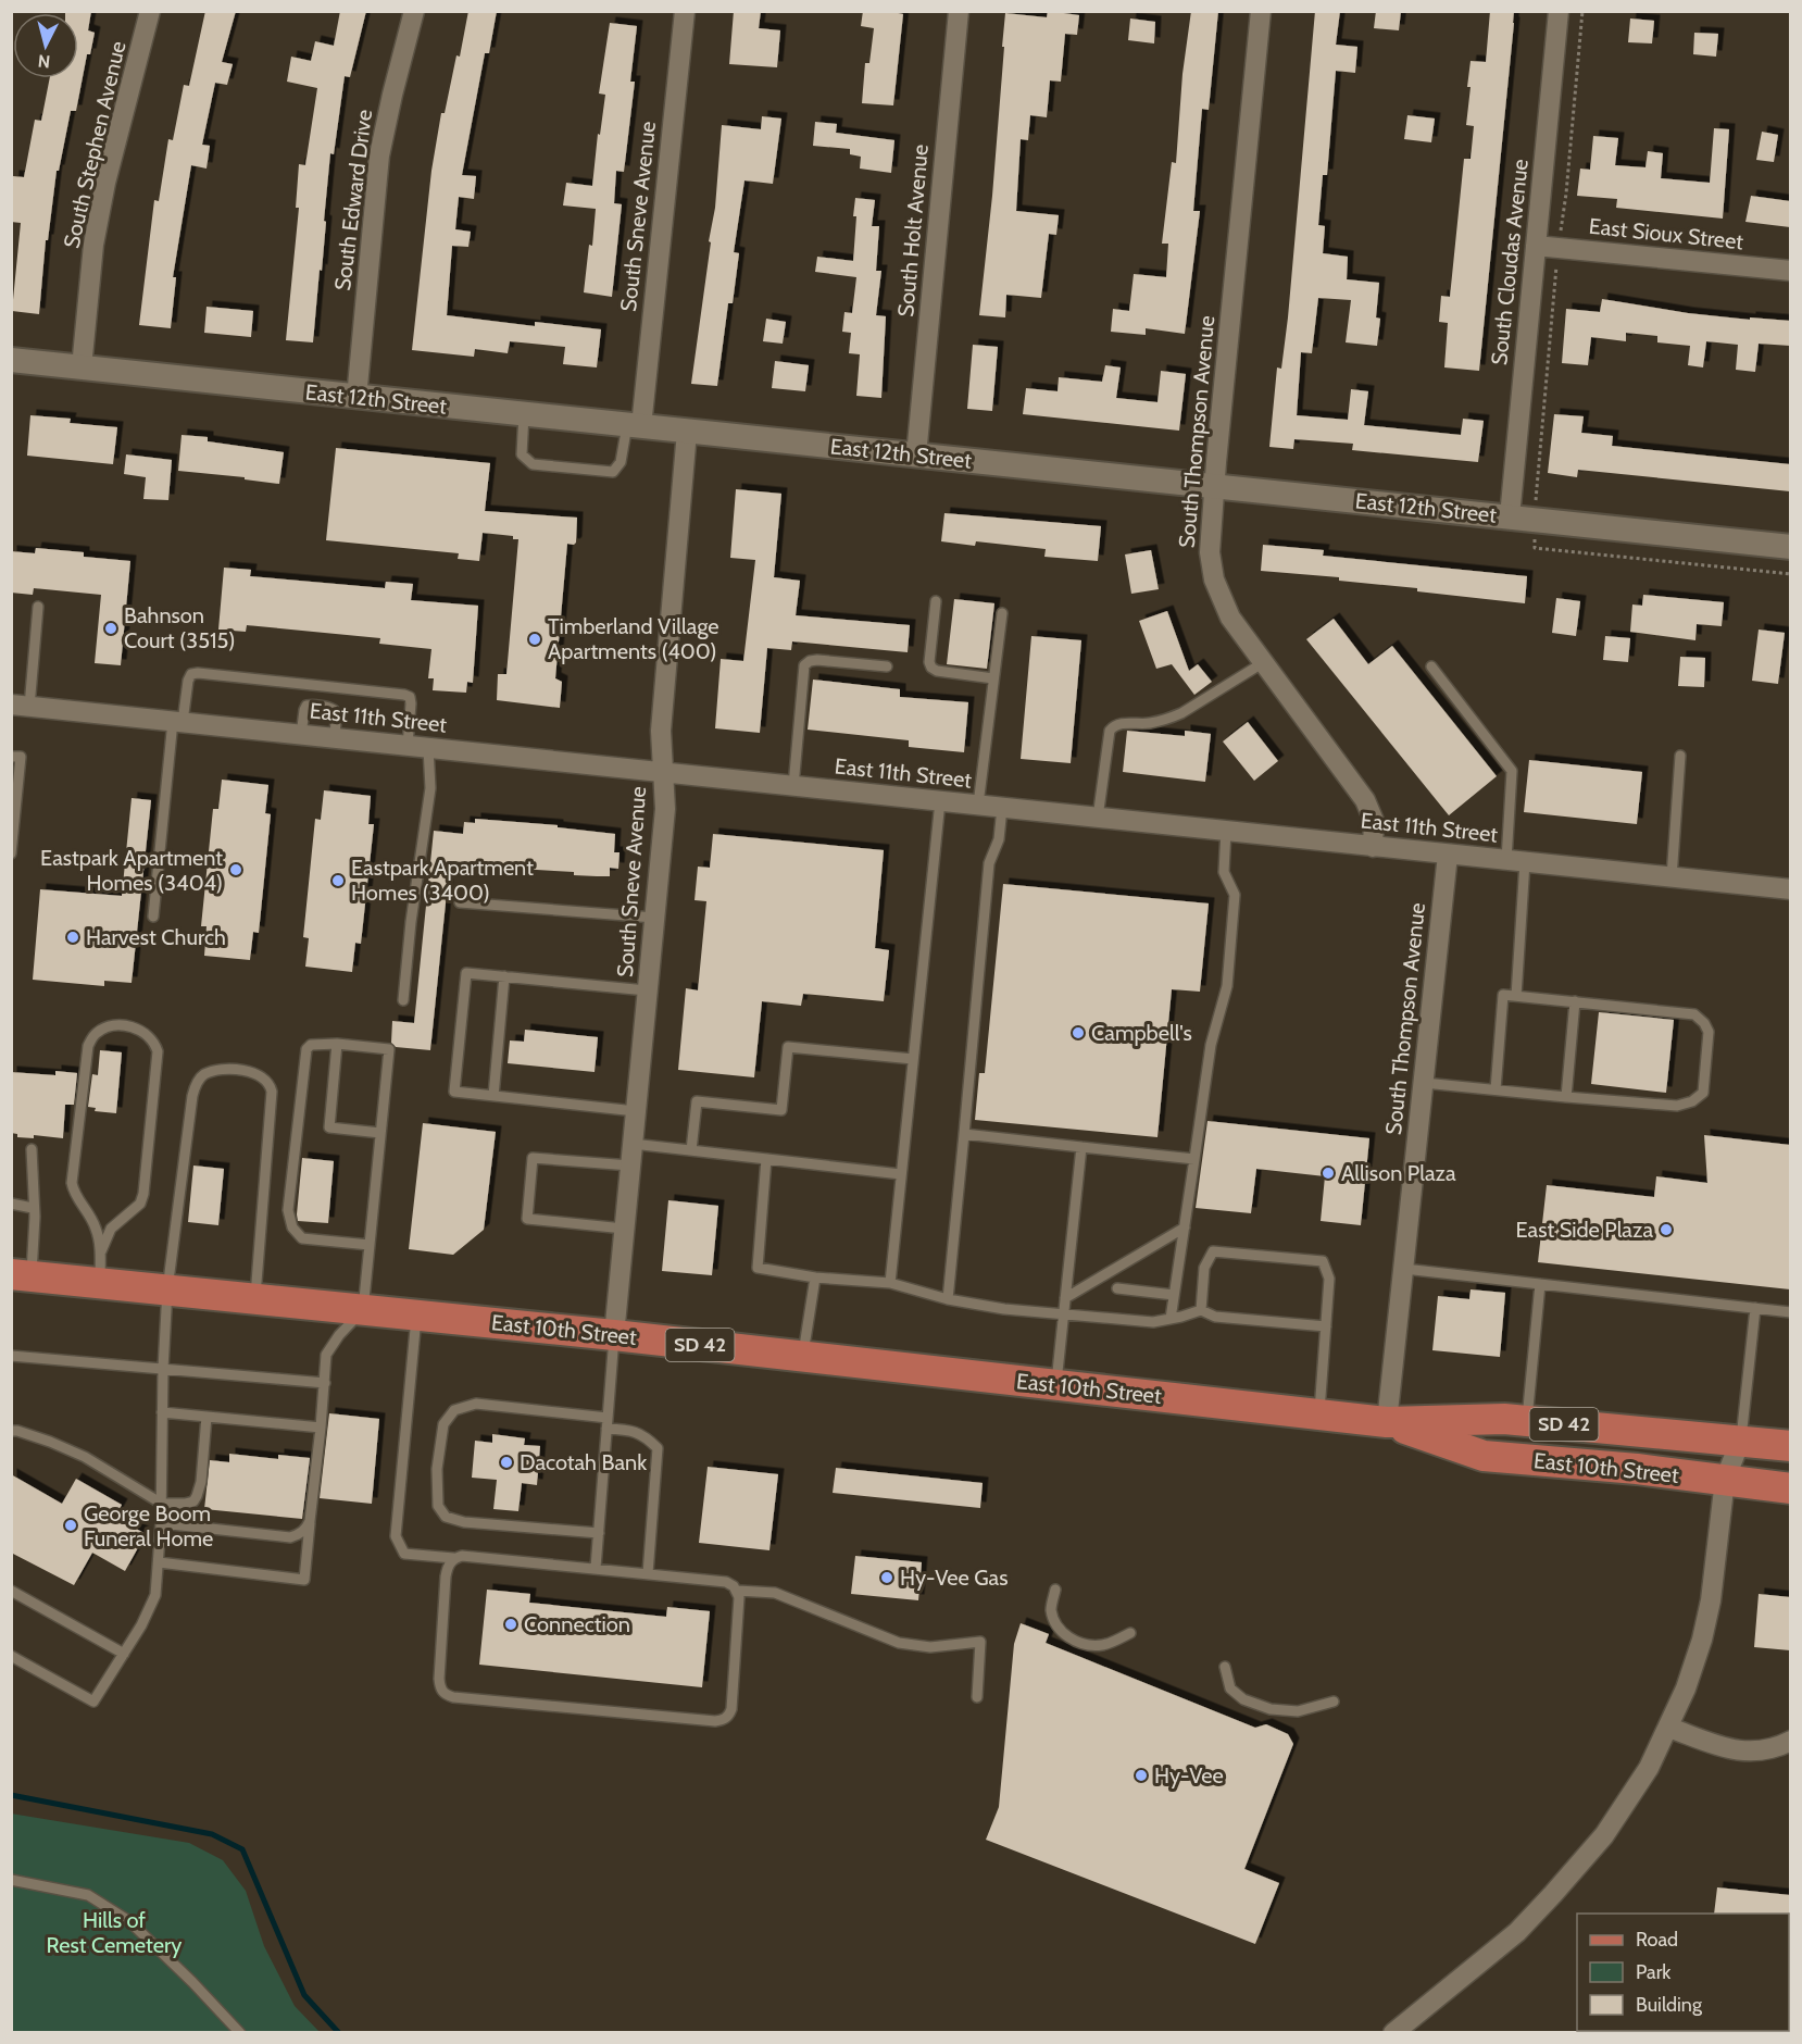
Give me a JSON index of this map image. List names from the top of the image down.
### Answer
{
  "streets": {
    "main road": ["East 10th Street", "SD 42"],
    "street": [
      "South Stephen Avenue",
      "South Edward Drive",
      "South Sneve Avenue",
      "South Holt Avenue",
      "East Sioux Street",
      "South Cloudas Avenue",
      "East 12th Street",
      "South Thompson Avenue",
      "East 11th Street"
    ]
  },
  "crossings": [
    ["South Stephen Avenue", "East 12th Street"],
    ["South Edward Drive", "East 12th Street"],
    ["South Sneve Avenue", "East 12th Street"],
    ["South Sneve Avenue", "East 11th Street"],
    ["South Sneve Avenue", "East 10th Street"],
    ["South Holt Avenue", "East 12th Street"],
    ["East Sioux Street", "South Cloudas Avenue"],
    ["South Cloudas Avenue", "East 12th Street"],
    ["East 12th Street", "South Thompson Avenue"],
    ["South Thompson Avenue", "East 11th Street"],
    ["South Thompson Avenue", "East 10th Street"]
  ],
  "parks": ["Hills of Rest Cemetery"],
  "places": [
    "Bahnson Court (3515)",
    "Timberland Village Apartments (400)",
    "Eastpark Apartment Homes (3404)",
    "Eastpark Apartment Homes (3400)",
    "Harvest Church",
    "Campbell's",
    "Allison Plaza",
    "East Side Plaza",
    "Dacotah Bank",
    "George Boom Funeral Home",
    "Hy-Vee Gas",
    "Connection",
    "Hy-Vee"
  ],
  "legend": ["Road", "Park", "Building"],
  "north": "bottom"
}
